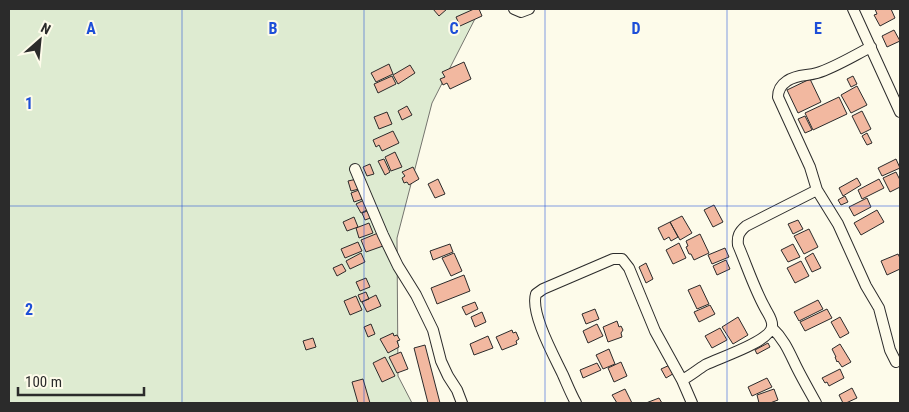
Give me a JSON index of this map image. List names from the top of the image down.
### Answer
{
  "scale_bar": "100 m",
  "north": "top right",
  "grid": {
    "columns": [
      "A",
      "B",
      "C",
      "D",
      "E"
    ],
    "rows": ["1", "2"]
  }
}
